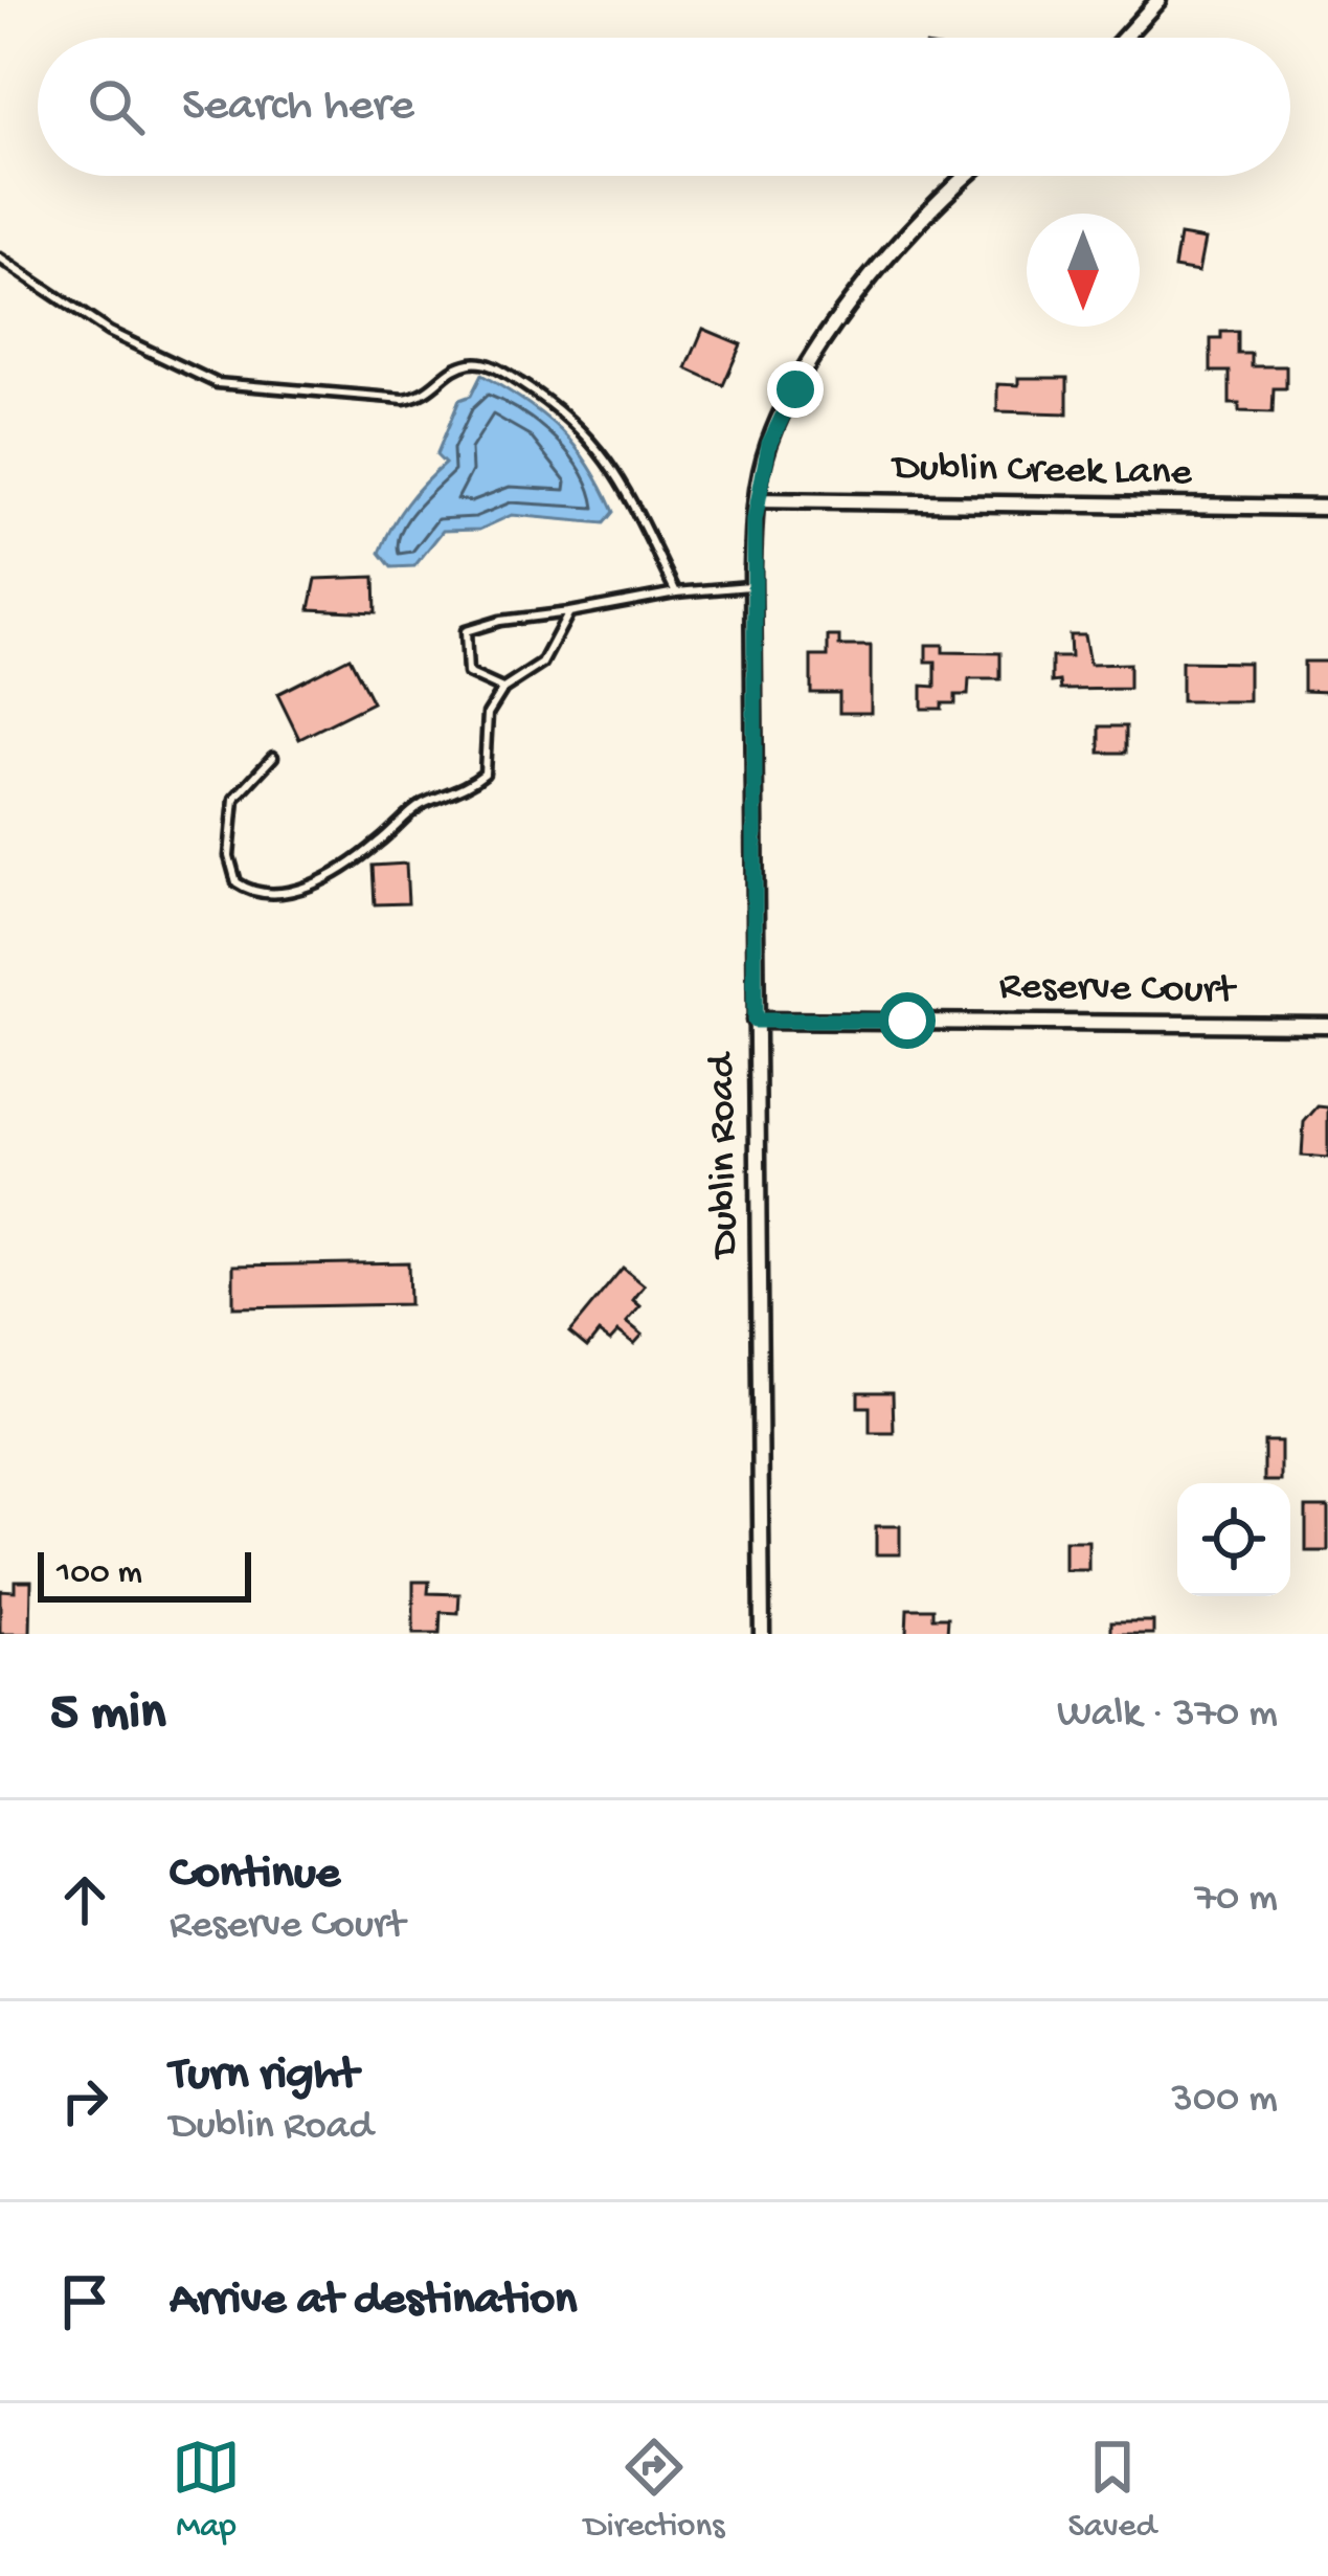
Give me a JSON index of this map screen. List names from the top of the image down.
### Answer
{
  "streets": {
    "street": ["Dublin Creek Lane", "Reserve Court", "Dublin Road"]
  },
  "crossings": [
    ["Dublin Creek Lane", "Dublin Road"],
    ["Reserve Court", "Dublin Road"]
  ],
  "scale_bar": "100 m",
  "north": "bottom",
  "page": {
    "search": "Search here",
    "scale": "100 m",
    "heading": ["5 min", "Walk · 370 m"],
    "list": [
      ["Continue", "Reserve Court", "70 m"],
      ["Turn right", "Dublin Road", "300 m"],
      "Arrive at destination"
    ],
    "nav": ["Map", "Directions", "Saved"]
  }
}
